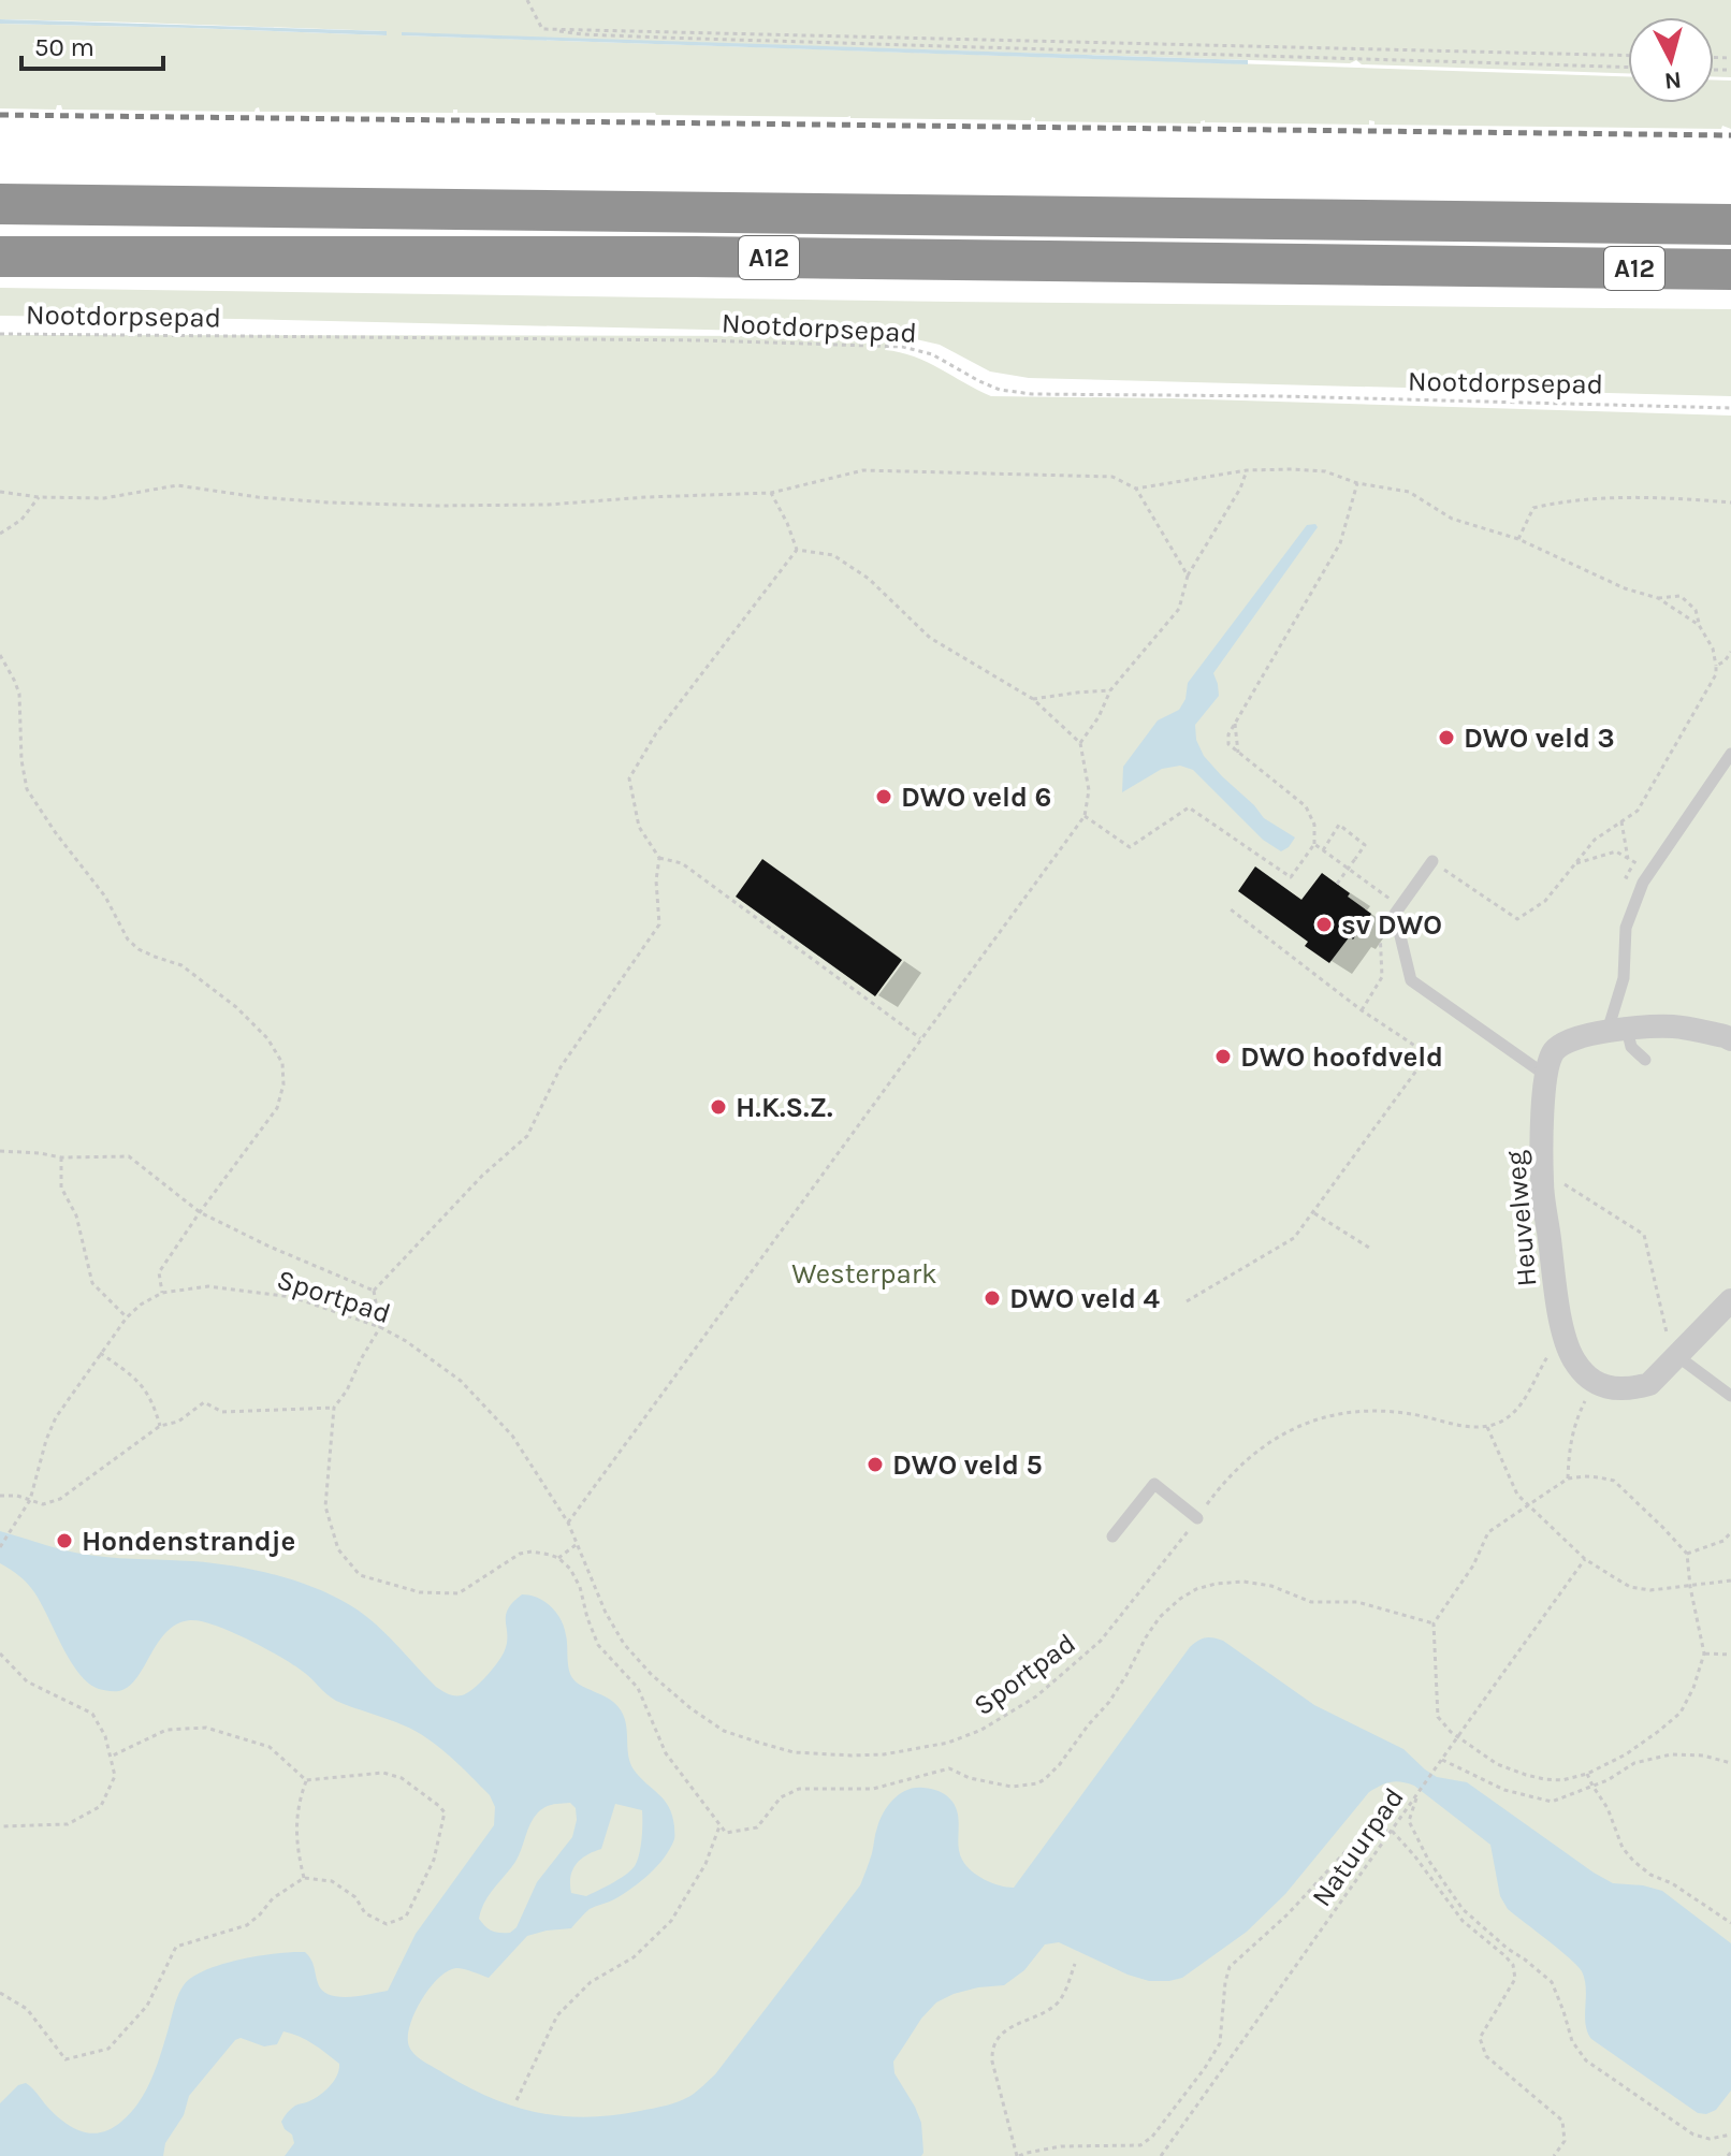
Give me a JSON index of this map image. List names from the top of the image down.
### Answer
{
  "streets": {
    "highway": ["A12"],
    "street": ["Heuvelweg"],
    "path": ["Nootdorpsepad", "Sportpad", "Natuurpad"]
  },
  "parks": ["Westerpark"],
  "places": [
    "DWO veld 3",
    "DWO veld 6",
    "sv DWO",
    "DWO hoofdveld",
    "H.K.S.Z.",
    "DWO veld 4",
    "DWO veld 5",
    "Hondenstrandje"
  ],
  "scale_bar": "50 m",
  "north": "bottom"
}
